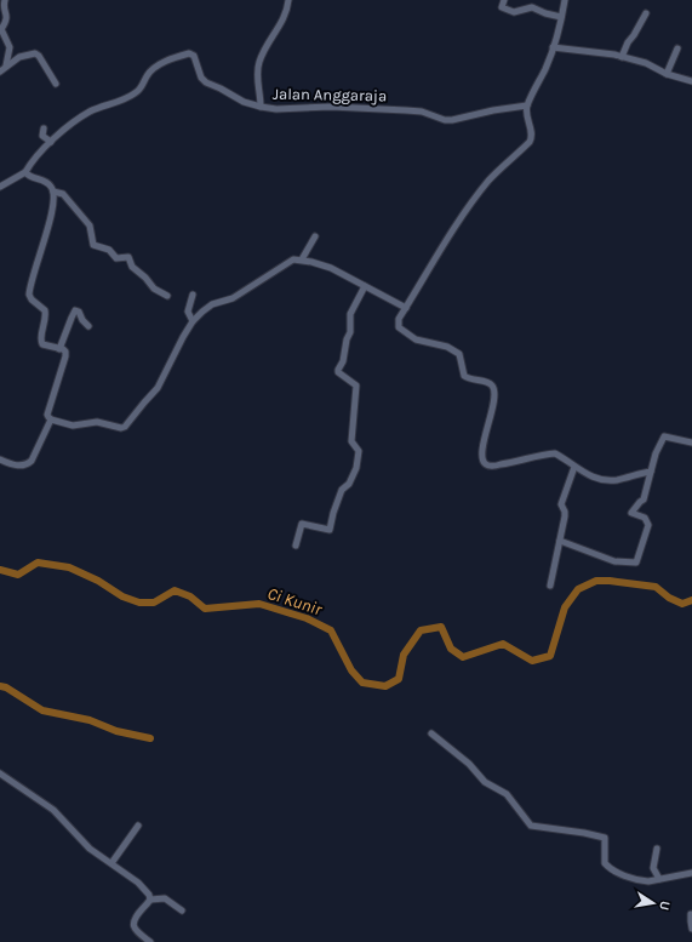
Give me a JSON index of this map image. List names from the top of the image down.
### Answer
{
  "streets": {
    "street": ["Jalan Anggaraja"]
  },
  "water": ["Ci Kunir"],
  "north": "right"
}
